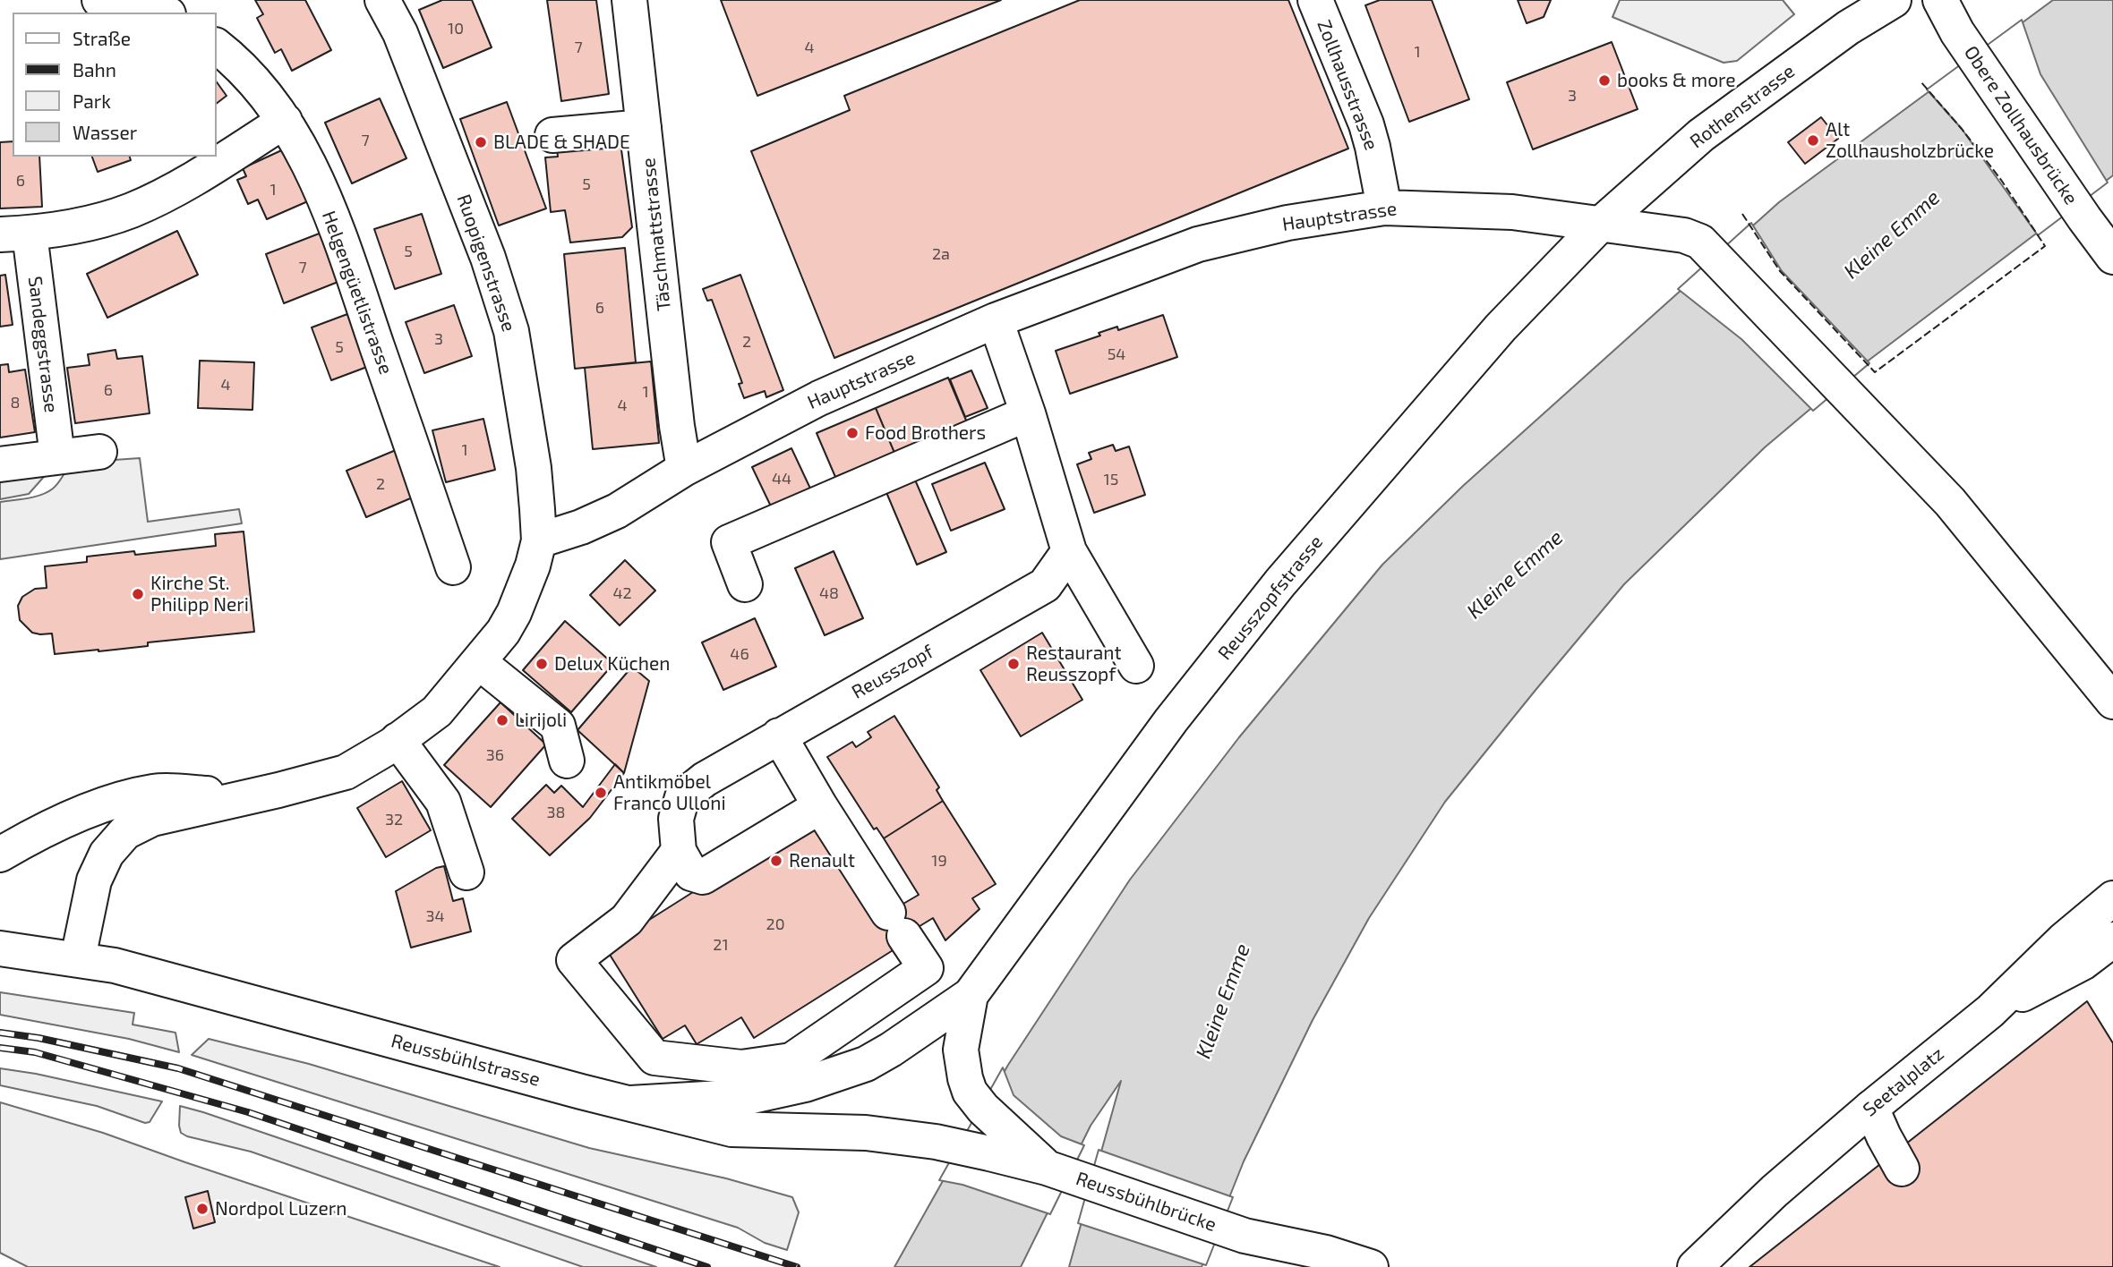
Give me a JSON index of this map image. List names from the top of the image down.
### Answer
{
  "streets": {
    "street": [
      "Zollhausstrasse",
      "Rothenstrasse",
      "Obere Zollhausbrücke",
      "Hauptstrasse",
      "Täschmattstrasse",
      "Ruopigenstrasse",
      "Helgengüetlistrasse",
      "Sandeggstrasse",
      "Reusszopfstrasse",
      "Reusszopf",
      "Reussbühlstrasse",
      "Seetalplatz",
      "Reussbühlbrücke"
    ]
  },
  "crossings": [
    ["Zollhausstrasse", "Hauptstrasse"],
    ["Rothenstrasse", "Hauptstrasse"],
    ["Rothenstrasse", "Reusszopfstrasse"],
    ["Hauptstrasse", "Täschmattstrasse"],
    ["Hauptstrasse", "Ruopigenstrasse"],
    ["Hauptstrasse", "Reusszopfstrasse"],
    ["Helgengüetlistrasse", "Sandeggstrasse"],
    ["Reusszopfstrasse", "Reussbühlstrasse"],
    ["Reusszopfstrasse", "Reussbühlbrücke"],
    ["Reussbühlstrasse", "Reussbühlbrücke"]
  ],
  "water": ["Kleine Emme"],
  "places": [
    "books & more",
    "Alt Zollhausholzbrücke",
    "BLADE & SHADE",
    "Food Brothers",
    "Kirche St. Philipp Neri",
    "Delux Küchen",
    "Restaurant Reusszopf",
    "Lirijoli",
    "Antikmöbel Franco Ulloni",
    "Renault",
    "Nordpol Luzern"
  ],
  "house_numbers": [
    "10",
    "7",
    "4",
    "1",
    "3",
    "7",
    "6",
    "5",
    "1",
    "5",
    "2a",
    "7",
    "6",
    "3",
    "2",
    "5",
    "54",
    "4",
    "6",
    "1",
    "8",
    "4",
    "1",
    "44",
    "15",
    "2",
    "42",
    "48",
    "46",
    "36",
    "38",
    "32",
    "19",
    "34",
    "20",
    "21"
  ],
  "legend": [
    "Straße",
    "Bahn",
    "Park",
    "Wasser"
  ]
}
